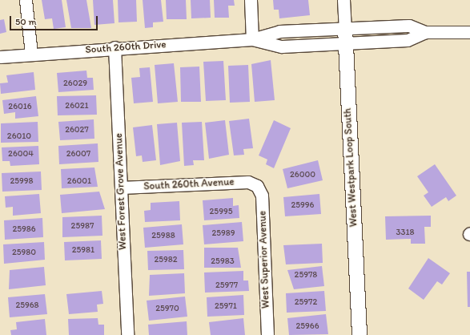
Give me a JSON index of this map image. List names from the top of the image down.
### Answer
{
  "streets": {
    "street": [
      "South 260th Drive",
      "West Westpark Loop South",
      "South 260th Avenue",
      "West Forest Grove Avenue",
      "West Superior Avenue"
    ]
  },
  "crossings": [
    ["South 260th Drive", "West Westpark Loop South"],
    ["South 260th Drive", "West Forest Grove Avenue"],
    ["South 260th Avenue", "West Forest Grove Avenue"],
    ["South 260th Avenue", "West Superior Avenue"]
  ],
  "house_numbers": [
    "26029",
    "26021",
    "26016",
    "26027",
    "26010",
    "26004",
    "26007",
    "26000",
    "25998",
    "26001",
    "25996",
    "25995",
    "25987",
    "25986",
    "3318",
    "25989",
    "25988",
    "25981",
    "25980",
    "25982",
    "25983",
    "25978",
    "25977",
    "25972",
    "25968",
    "25971",
    "25970",
    "25966"
  ],
  "scale_bar": "50 m"
}
